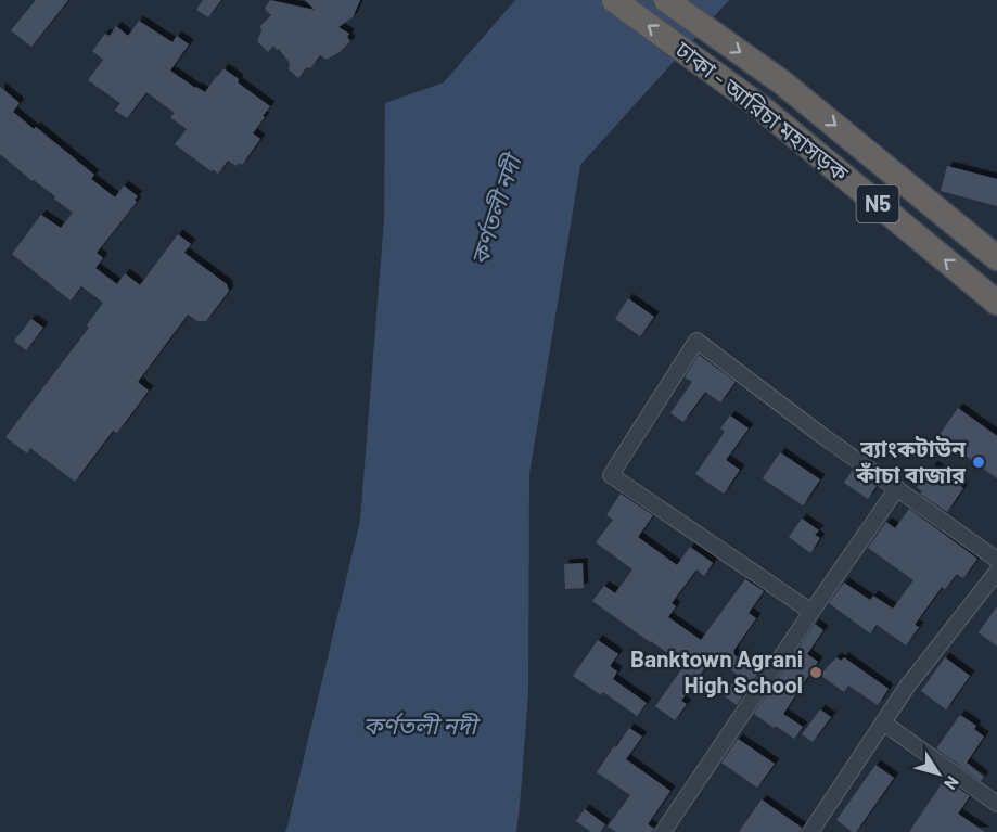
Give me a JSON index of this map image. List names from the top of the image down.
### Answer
{
  "streets": {
    "highway": ["ঢাকা - আরিচা মহাসড়ক", "N5"]
  },
  "water": ["কর্ণতলী নদী"],
  "places": ["ব্যাংকটাউন কাঁচা বাজার", "Banktown Agrani High School"],
  "north": "bottom right"
}
